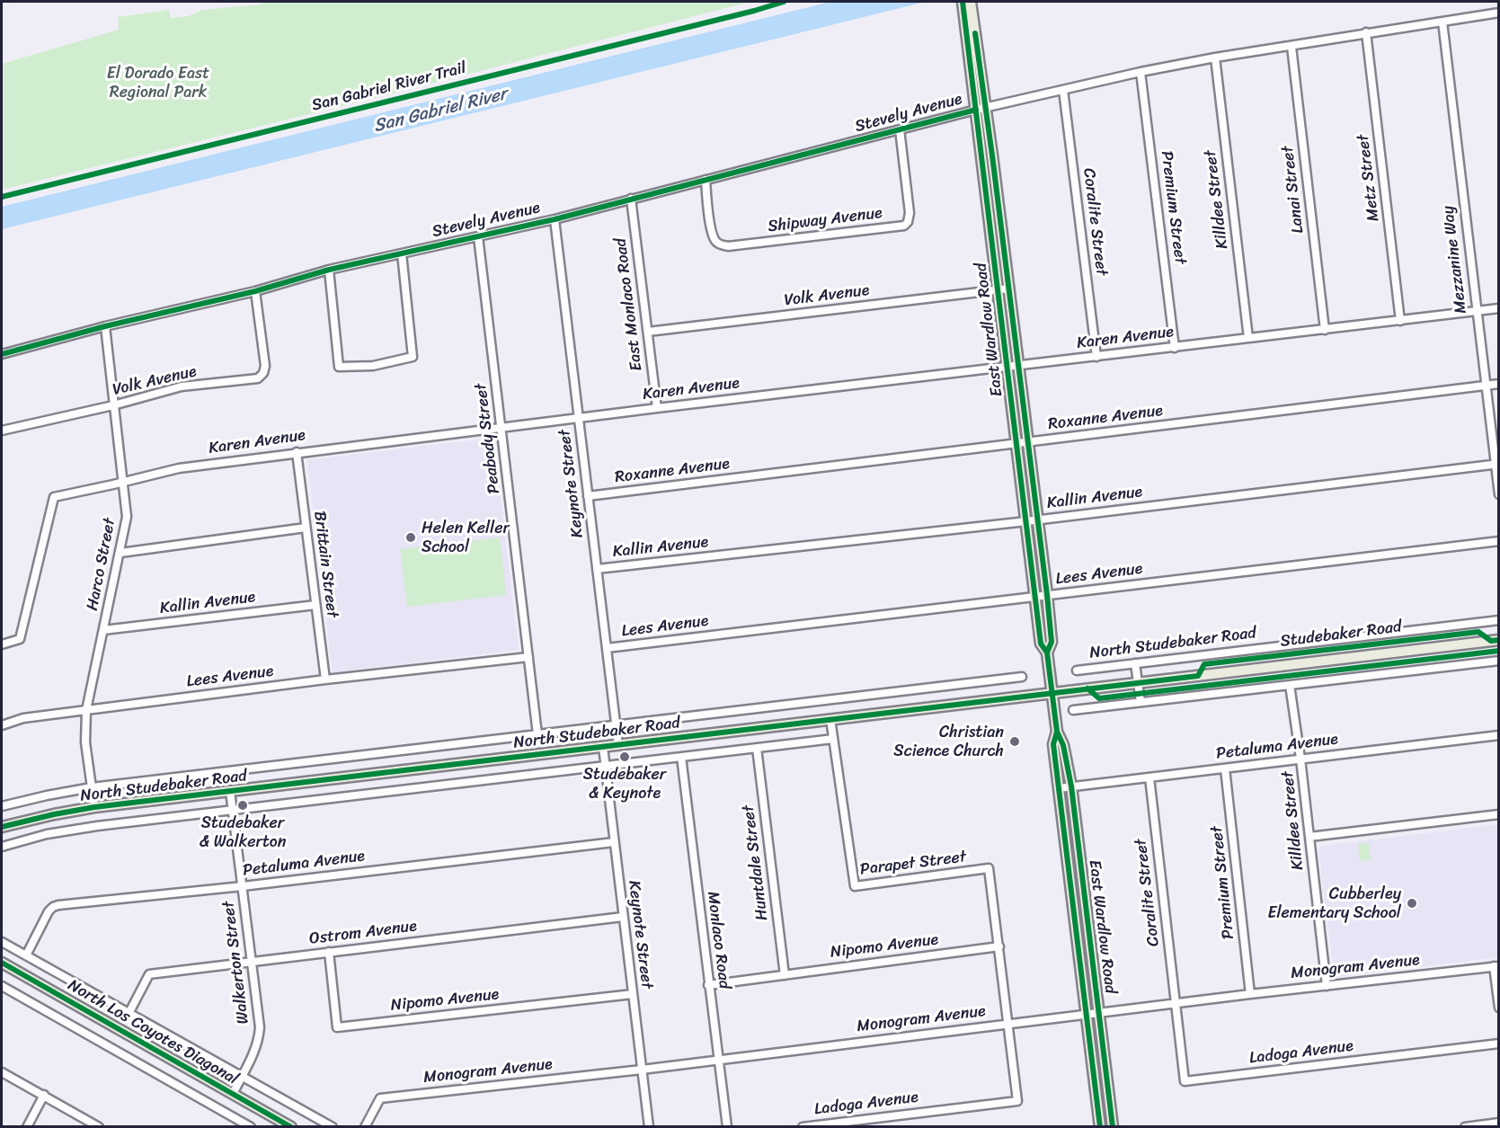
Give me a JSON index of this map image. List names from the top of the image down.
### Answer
{
  "streets": {
    "main road": ["East Wardlow Road", "North Studebaker Road", "North Los Coyotes Diagonal"],
    "street": [
      "Stevely Avenue",
      "Metz Street",
      "Lanai Street",
      "Killdee Street",
      "Premium Street",
      "Shipway Avenue",
      "Coralite Street",
      "Mezzanine Way",
      "Volk Avenue",
      "East Monlaco Road",
      "Karen Avenue",
      "Roxanne Avenue",
      "Peabody Street",
      "Keynote Street",
      "Kallin Avenue",
      "Harco Street",
      "Brittain Street",
      "Lees Avenue",
      "Petaluma Avenue",
      "Huntdale Street",
      "Parapet Street",
      "Ostrom Avenue",
      "Monlaco Road",
      "Nipomo Avenue",
      "Walkerton Street",
      "Monogram Avenue",
      "Ladoga Avenue"
    ],
    "cycle path": ["San Gabriel River Trail", "Studebaker Road"]
  },
  "crossings": [
    ["Stevely Avenue", "Metz Street"],
    ["Stevely Avenue", "Lanai Street"],
    ["Stevely Avenue", "Killdee Street"],
    ["Stevely Avenue", "Premium Street"],
    ["Stevely Avenue", "Shipway Avenue"],
    ["Stevely Avenue", "Coralite Street"],
    ["Stevely Avenue", "Mezzanine Way"],
    ["Stevely Avenue", "Volk Avenue"],
    ["Stevely Avenue", "East Monlaco Road"],
    ["Stevely Avenue", "East Wardlow Road"],
    ["Stevely Avenue", "Peabody Street"],
    ["Stevely Avenue", "Keynote Street"],
    ["Stevely Avenue", "Harco Street"],
    ["Metz Street", "Karen Avenue"],
    ["Lanai Street", "Karen Avenue"],
    ["Killdee Street", "Karen Avenue"],
    ["Killdee Street", "Petaluma Avenue"],
    ["Killdee Street", "Monogram Avenue"],
    ["Premium Street", "Karen Avenue"],
    ["Premium Street", "Petaluma Avenue"],
    ["Premium Street", "Monogram Avenue"],
    ["Coralite Street", "Karen Avenue"],
    ["Coralite Street", "Petaluma Avenue"],
    ["Coralite Street", "Monogram Avenue"],
    ["Coralite Street", "Ladoga Avenue"],
    ["Mezzanine Way", "Karen Avenue"],
    ["Mezzanine Way", "Roxanne Avenue"],
    ["Mezzanine Way", "Kallin Avenue"],
    ["Volk Avenue", "East Monlaco Road"],
    ["Volk Avenue", "East Wardlow Road"],
    ["Volk Avenue", "Harco Street"],
    ["East Monlaco Road", "Karen Avenue"],
    ["East Wardlow Road", "Karen Avenue"],
    ["East Wardlow Road", "Roxanne Avenue"],
    ["East Wardlow Road", "Kallin Avenue"],
    ["East Wardlow Road", "Lees Avenue"],
    ["East Wardlow Road", "North Studebaker Road"],
    ["East Wardlow Road", "Petaluma Avenue"],
    ["East Wardlow Road", "Monogram Avenue"],
    ["Karen Avenue", "Peabody Street"],
    ["Karen Avenue", "Keynote Street"],
    ["Karen Avenue", "Harco Street"],
    ["Karen Avenue", "Brittain Street"],
    ["Roxanne Avenue", "Keynote Street"],
    ["Peabody Street", "Lees Avenue"],
    ["Peabody Street", "North Studebaker Road"],
    ["Keynote Street", "Kallin Avenue"],
    ["Keynote Street", "Lees Avenue"],
    ["Keynote Street", "North Studebaker Road"],
    ["Keynote Street", "Petaluma Avenue"],
    ["Keynote Street", "Ostrom Avenue"],
    ["Keynote Street", "Nipomo Avenue"],
    ["Keynote Street", "Monogram Avenue"],
    ["Kallin Avenue", "Harco Street"],
    ["Kallin Avenue", "Brittain Street"],
    ["Harco Street", "Lees Avenue"],
    ["Harco Street", "North Studebaker Road"],
    ["Brittain Street", "Lees Avenue"],
    ["North Studebaker Road", "Huntdale Street"],
    ["North Studebaker Road", "Parapet Street"],
    ["North Studebaker Road", "Monlaco Road"],
    ["North Studebaker Road", "Walkerton Street"],
    ["Petaluma Avenue", "Walkerton Street"],
    ["Petaluma Avenue", "North Los Coyotes Diagonal"],
    ["Huntdale Street", "Nipomo Avenue"],
    ["Parapet Street", "Nipomo Avenue"],
    ["Parapet Street", "Monogram Avenue"],
    ["Parapet Street", "Ladoga Avenue"],
    ["Ostrom Avenue", "Nipomo Avenue"],
    ["Ostrom Avenue", "Walkerton Street"],
    ["Ostrom Avenue", "North Los Coyotes Diagonal"],
    ["Monlaco Road", "Nipomo Avenue"],
    ["Monlaco Road", "Monogram Avenue"],
    ["Walkerton Street", "North Los Coyotes Diagonal"],
    ["Monogram Avenue", "Ladoga Avenue"]
  ],
  "water": ["San Gabriel River"],
  "parks": ["El Dorado East Regional Park"],
  "places": [
    "Helen Keller School",
    "Christian Science Church",
    "Studebaker & Keynote",
    "Studebaker & Walkerton",
    "Cubberley Elementary School"
  ]
}
